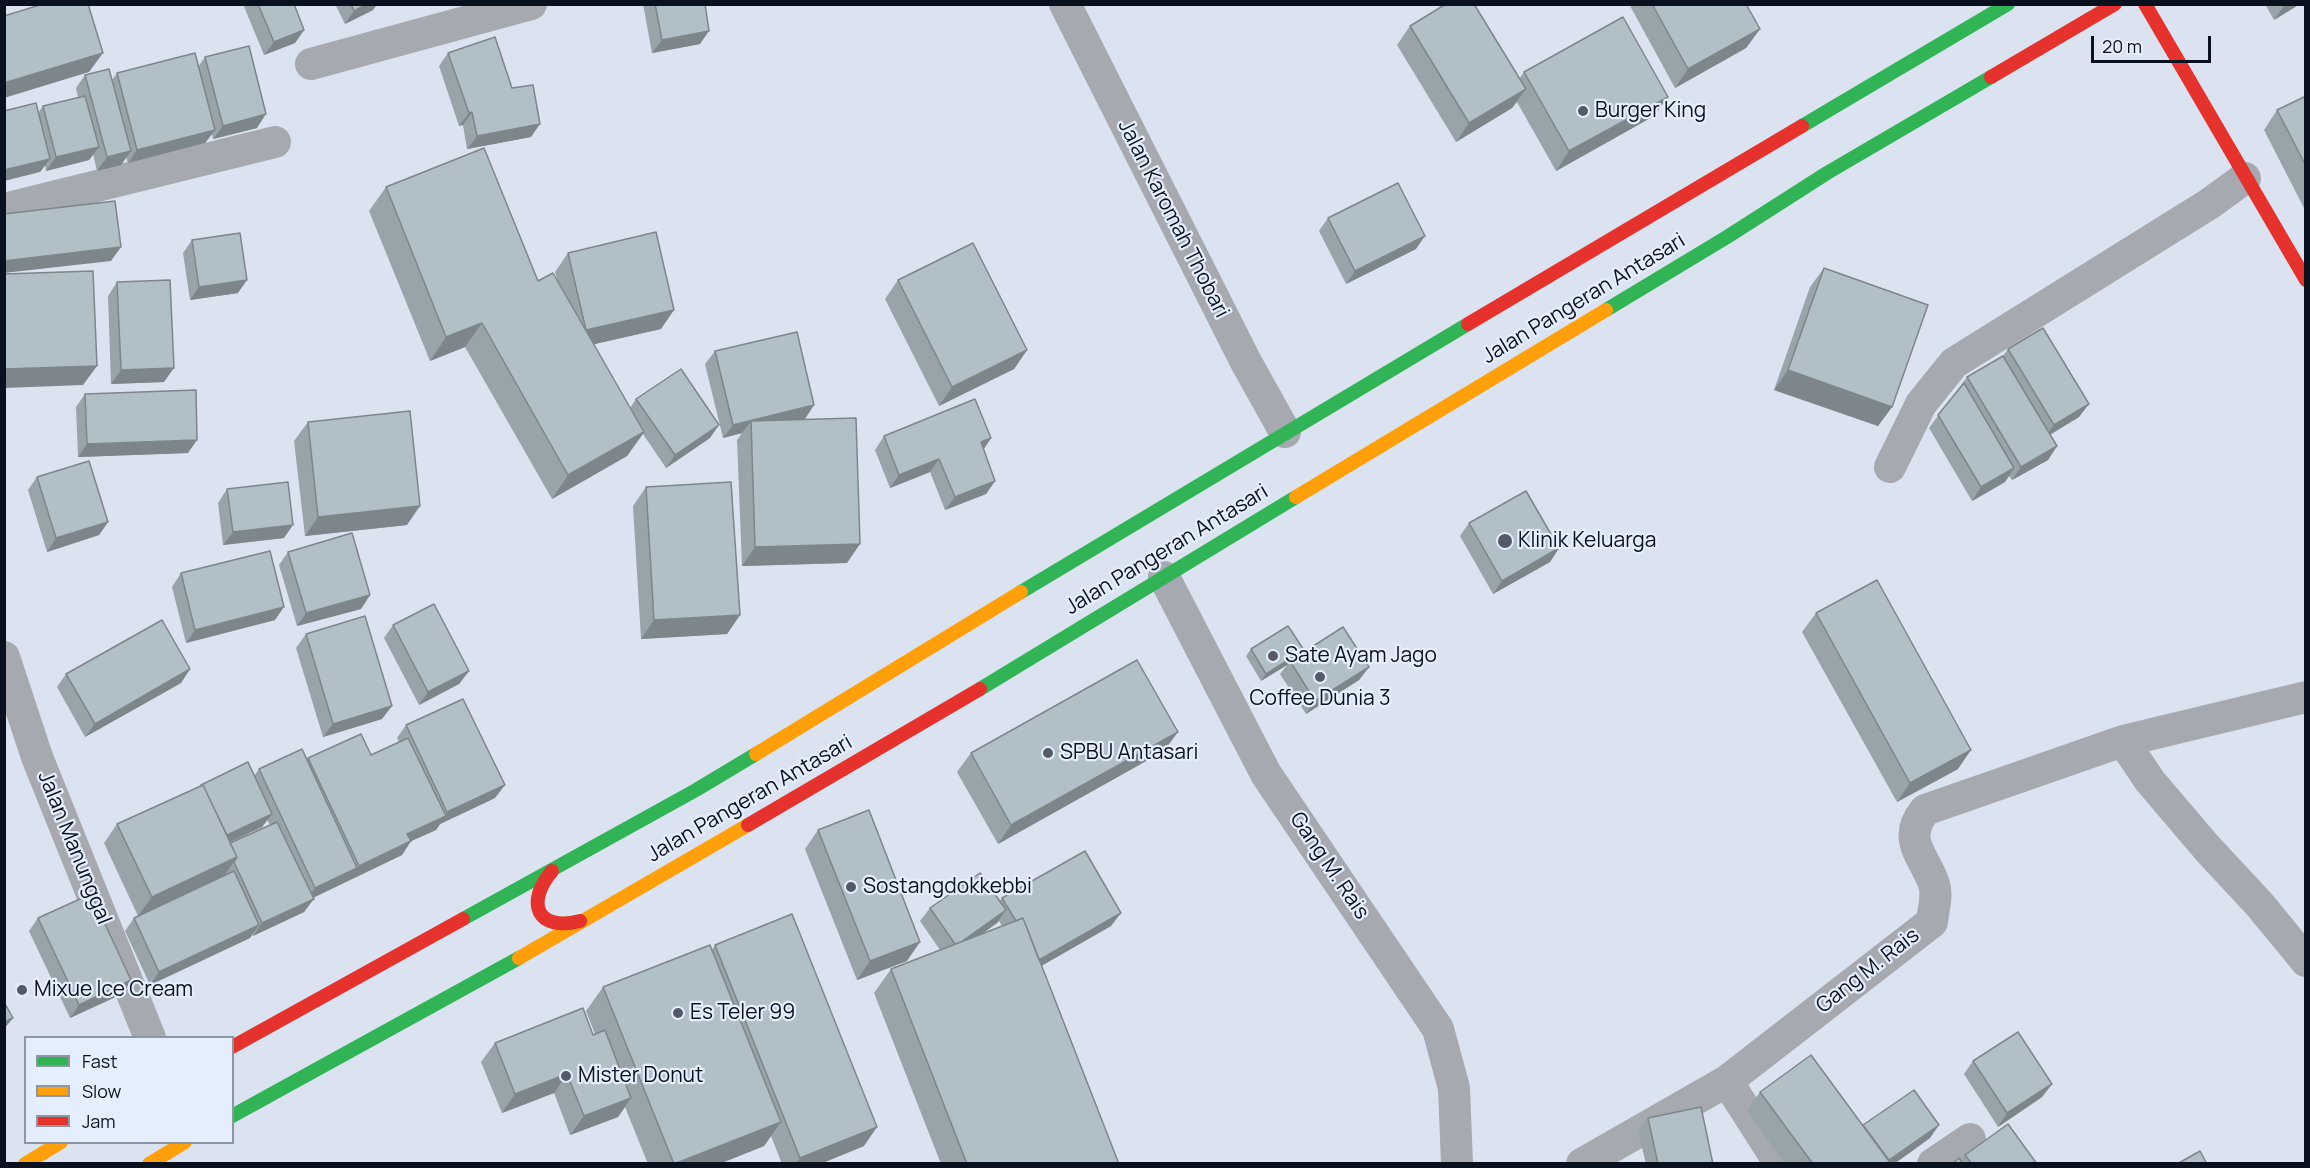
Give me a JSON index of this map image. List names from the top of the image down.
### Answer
{
  "streets": {
    "main road": ["Jalan Pangeran Antasari"],
    "street": ["Jalan Karomah Thobari", "Jalan Manunggal", "Gang M. Rais"]
  },
  "crossings": [
    ["Jalan Karomah Thobari", "Jalan Pangeran Antasari"],
    ["Jalan Pangeran Antasari", "Gang M. Rais"]
  ],
  "places": [
    "Burger King",
    "Klinik Keluarga",
    "Sate Ayam Jago",
    "Coffee Dunia 3",
    "SPBU Antasari",
    "Sostangdokkebbi",
    "Mixue Ice Cream",
    "Es Teler 99",
    "Mister Donut"
  ],
  "legend": ["Fast", "Slow", "Jam"],
  "scale_bar": "20 m"
}
